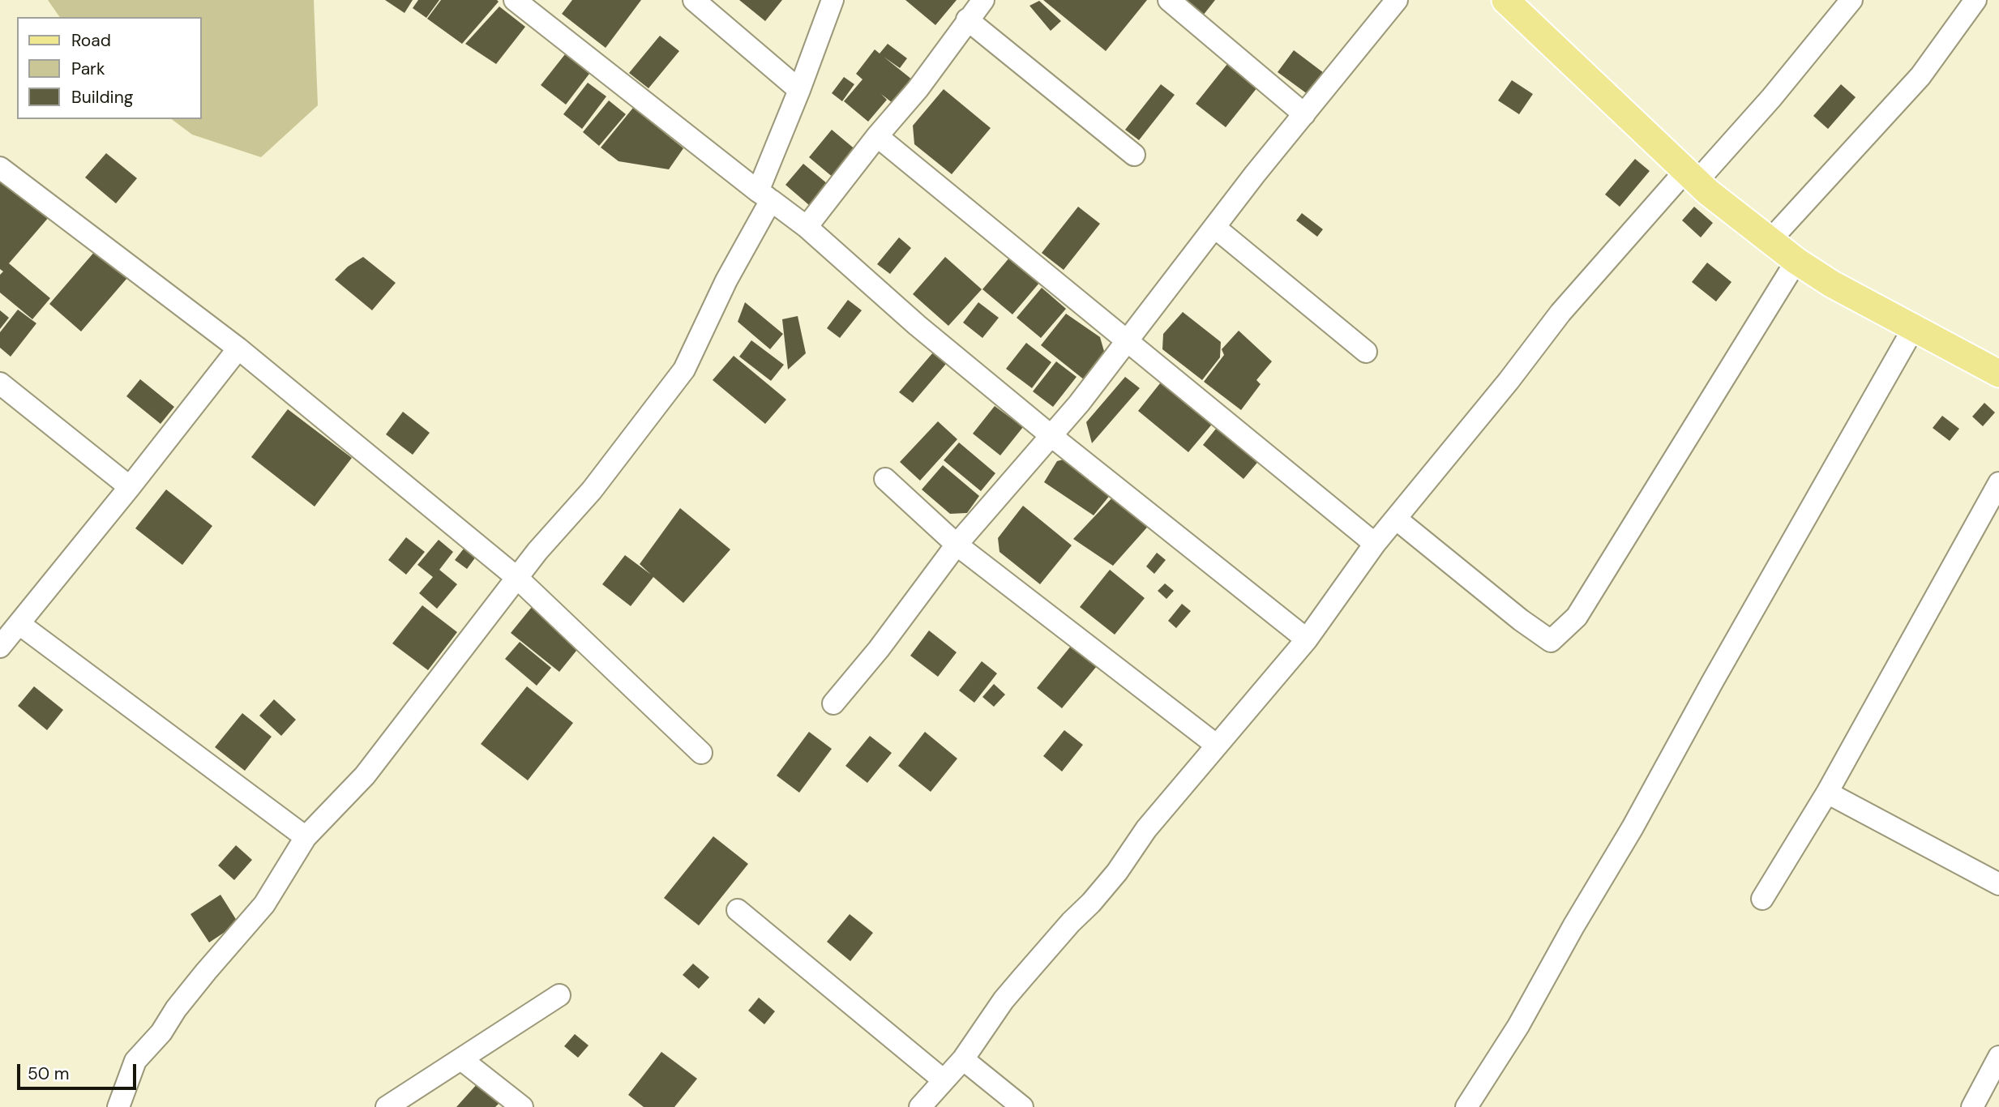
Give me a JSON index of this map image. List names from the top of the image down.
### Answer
{
  "legend": ["Road", "Park", "Building"],
  "scale_bar": "50 m"
}
